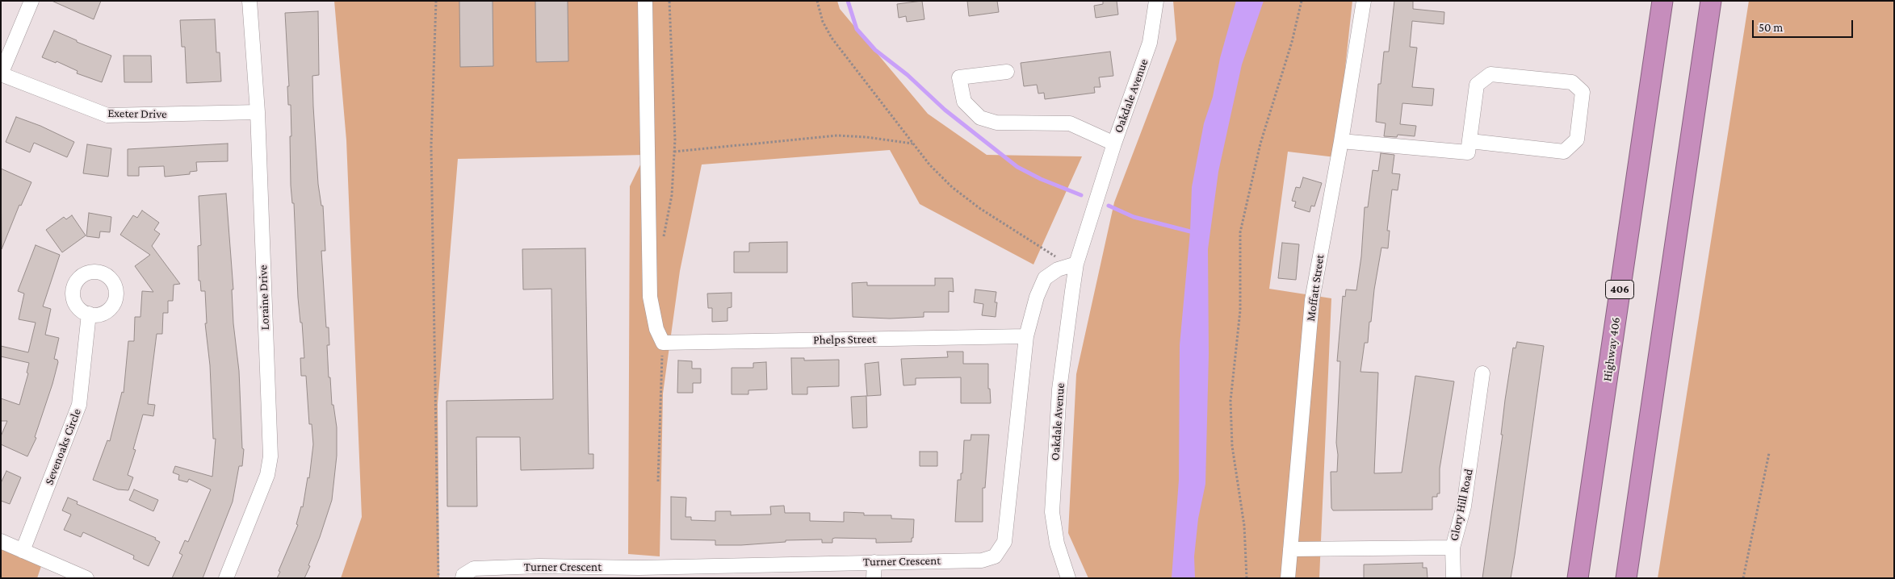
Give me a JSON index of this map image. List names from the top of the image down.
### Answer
{
  "streets": {
    "highway": ["406", "Highway 406"],
    "street": [
      "Oakdale Avenue",
      "Exeter Drive",
      "Moffatt Street",
      "Loraine Drive",
      "Phelps Street",
      "Sevenoaks Circle",
      "Glory Hill Road",
      "Turner Crescent"
    ]
  },
  "crossings": [
    ["Oakdale Avenue", "Turner Crescent"],
    ["Exeter Drive", "Loraine Drive"],
    ["Moffatt Street", "Glory Hill Road"],
    ["Phelps Street", "Turner Crescent"]
  ],
  "scale_bar": "50 m"
}
